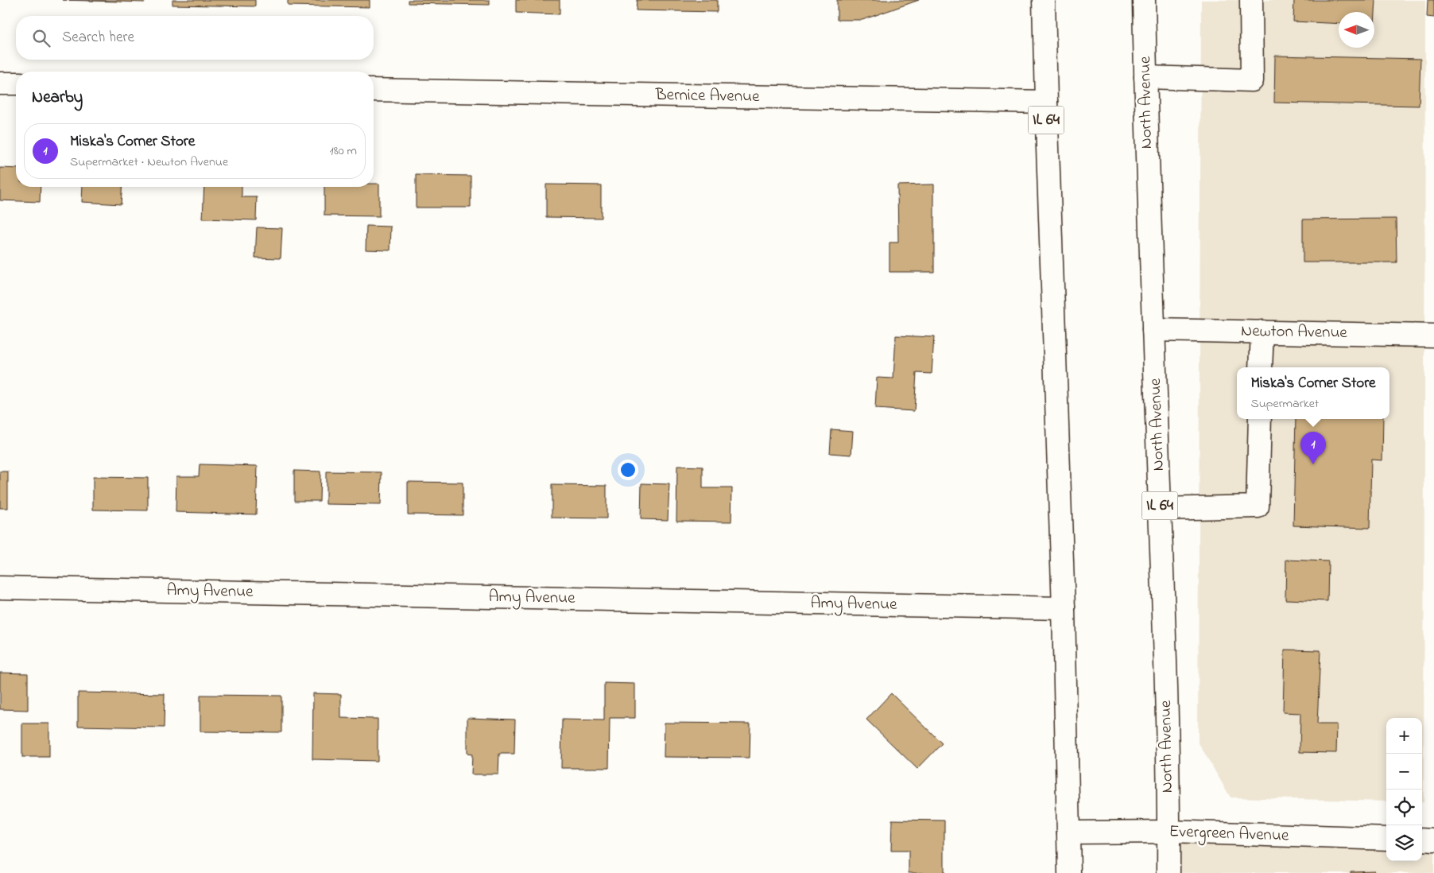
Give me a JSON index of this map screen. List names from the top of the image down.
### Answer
{
  "streets": {
    "street": [
      "Bernice Avenue",
      "North Avenue",
      "IL 64",
      "Newton Avenue",
      "Amy Avenue",
      "Evergreen Avenue"
    ]
  },
  "crossings": [
    ["Bernice Avenue", "IL 64"],
    ["North Avenue", "Newton Avenue"],
    ["North Avenue", "Evergreen Avenue"],
    ["IL 64", "Amy Avenue"],
    ["IL 64", "Evergreen Avenue"]
  ],
  "north": "left",
  "page": {
    "search": "Search here",
    "heading": "Nearby",
    "list": [
      {
        "mark": "1",
        "name": "Miska's Corner Store",
        "note": "Supermarket · Newton Avenue",
        "value": "180 m"
      }
    ],
    "popup": ["Miska's Corner Store", "Supermarket"],
    "pins": "1",
    "map_buttons": ["+", "−"]
  }
}
